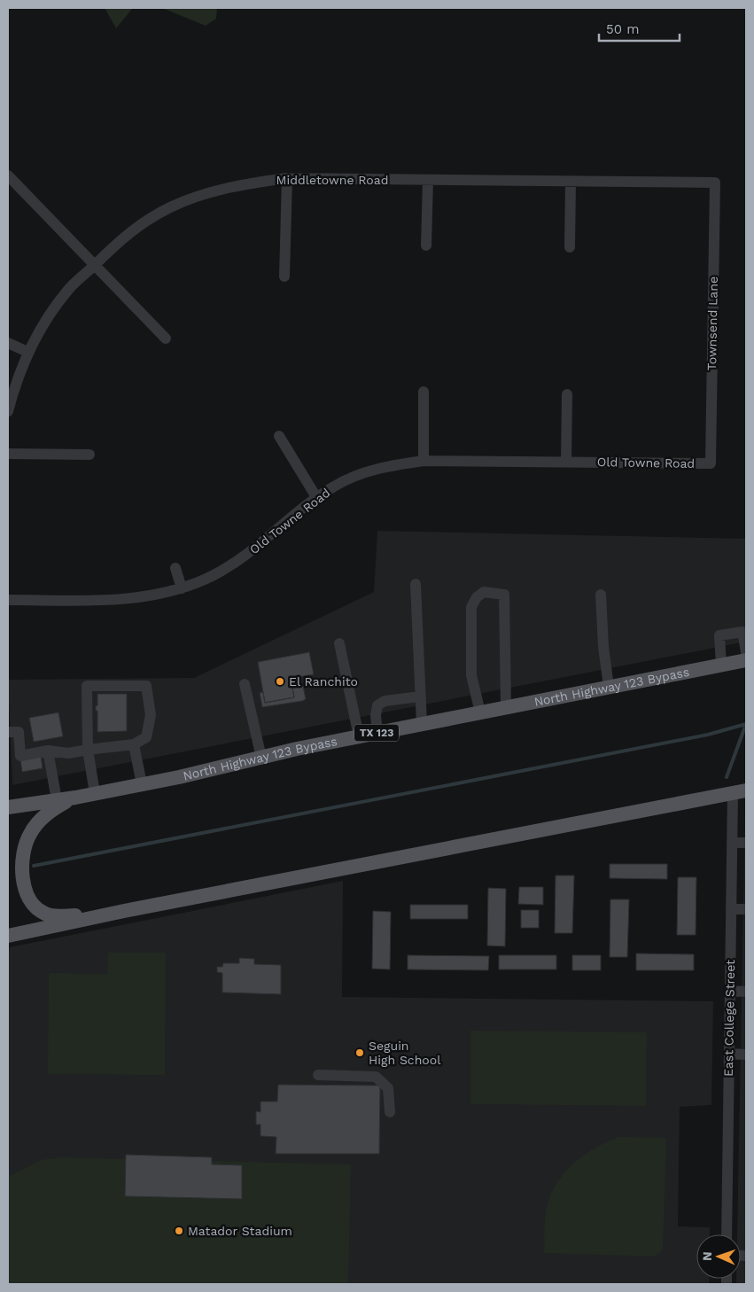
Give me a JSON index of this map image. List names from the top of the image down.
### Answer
{
  "streets": {
    "main road": ["North Highway 123 Bypass", "TX 123"],
    "street": [
      "Middletowne Road",
      "Townsend Lane",
      "Old Towne Road",
      "East College Street"
    ]
  },
  "crossings": [
    ["Middletowne Road", "Townsend Lane"],
    ["Townsend Lane", "Old Towne Road"]
  ],
  "places": ["El Ranchito", "Seguin High School", "Matador Stadium"],
  "scale_bar": "50 m",
  "north": "left"
}
